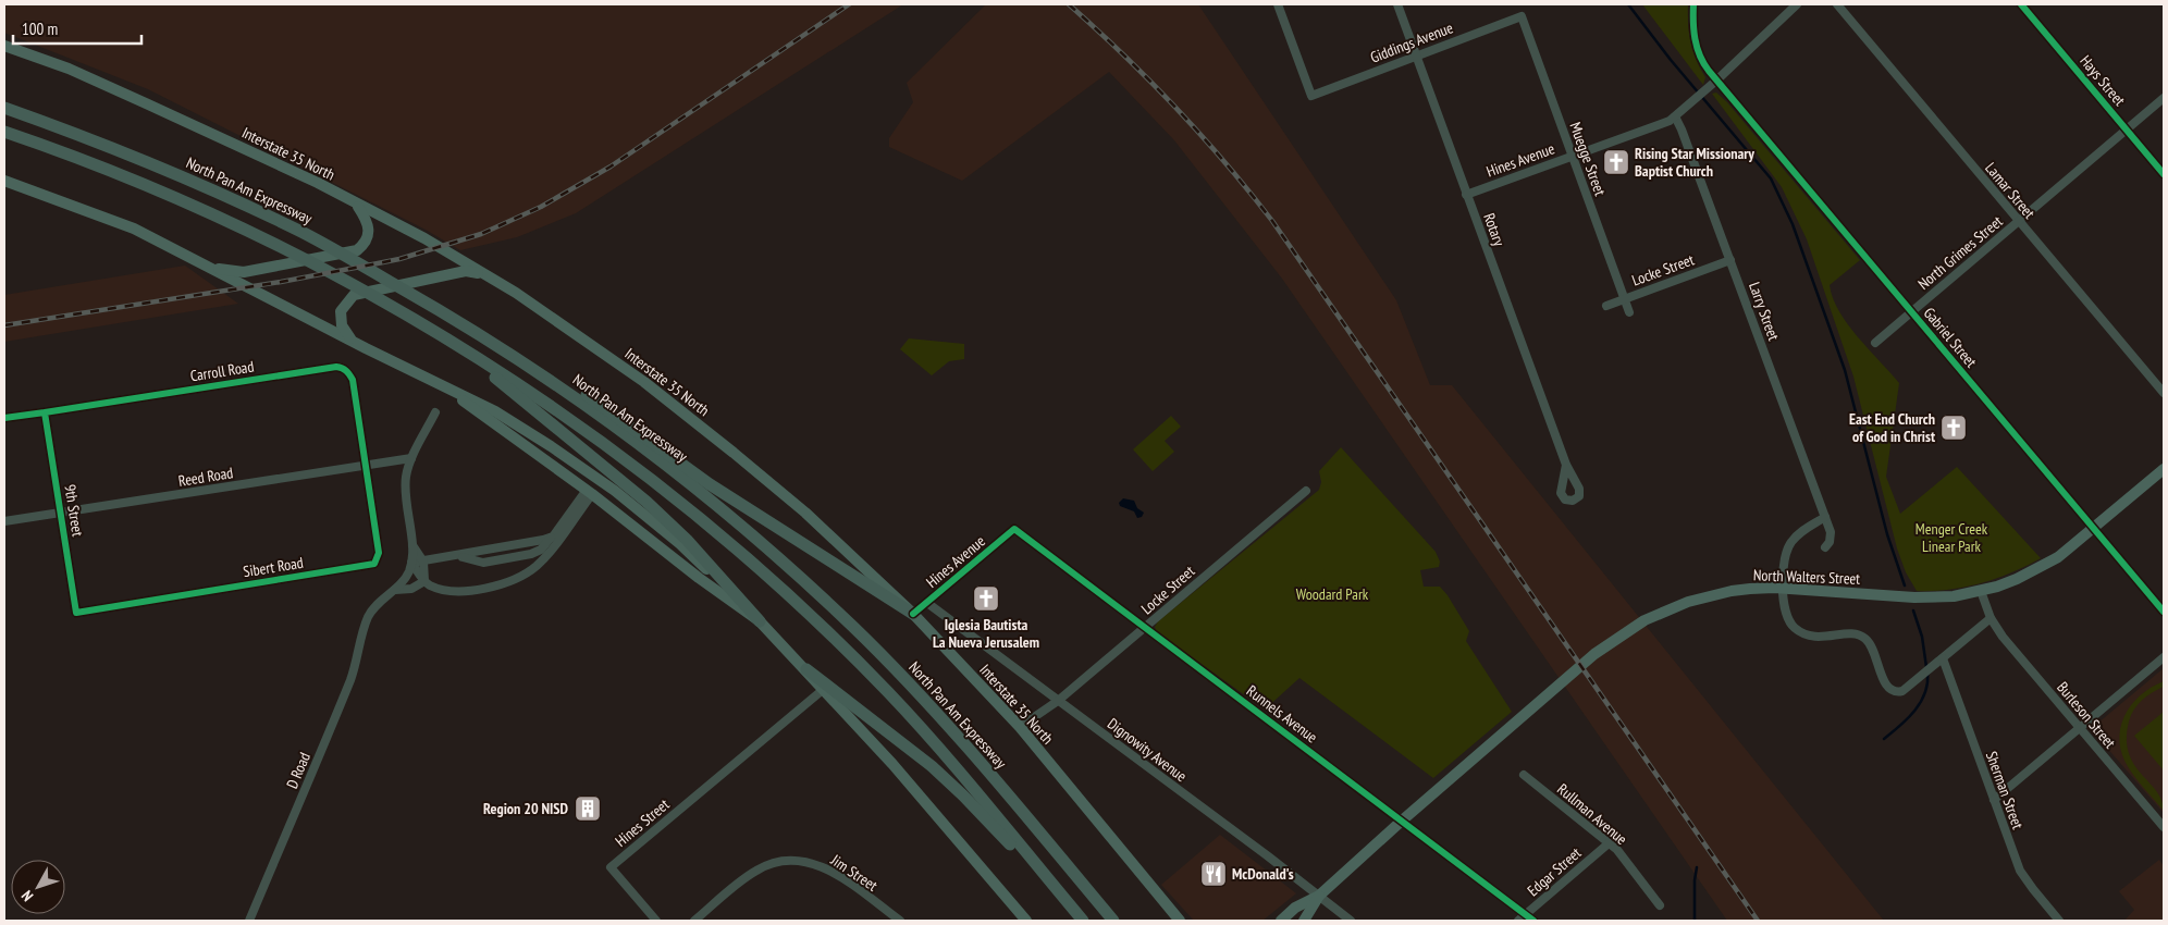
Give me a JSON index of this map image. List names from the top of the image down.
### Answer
{
  "streets": {
    "highway": ["North Pan Am Expressway"],
    "main road": ["Interstate 35 North", "North Walters Street"],
    "street": [
      "Giddings Avenue",
      "Hays Street",
      "Muegge Street",
      "Hines Avenue",
      "Lamar Street",
      "Rotary",
      "North Grimes Street",
      "Locke Street",
      "Larry Street",
      "Gabriel Street",
      "Carroll Road",
      "Reed Road",
      "9th Street",
      "Sibert Road",
      "Runnels Avenue",
      "Burleson Street",
      "Dignowity Avenue",
      "D Road",
      "Sherman Street",
      "Rullman Avenue",
      "Hines Street",
      "Edgar Street",
      "Jim Street"
    ]
  },
  "crossings": [
    ["Giddings Avenue", "Muegge Street"],
    ["Giddings Avenue", "Rotary"],
    ["Hays Street", "North Grimes Street"],
    ["Interstate 35 North", "Hines Avenue"],
    ["Interstate 35 North", "Locke Street"],
    ["Muegge Street", "Hines Avenue"],
    ["Muegge Street", "Locke Street"],
    ["Hines Avenue", "Rotary"],
    ["Hines Avenue", "Larry Street"],
    ["Hines Avenue", "Gabriel Street"],
    ["Hines Avenue", "Runnels Avenue"],
    ["Hines Avenue", "Dignowity Avenue"],
    ["Lamar Street", "North Grimes Street"],
    ["North Grimes Street", "Gabriel Street"],
    ["Locke Street", "Larry Street"],
    ["Locke Street", "Runnels Avenue"],
    ["Locke Street", "Dignowity Avenue"],
    ["Gabriel Street", "North Walters Street"],
    ["Carroll Road", "Reed Road"],
    ["Carroll Road", "9th Street"],
    ["Carroll Road", "Sibert Road"],
    ["Reed Road", "9th Street"],
    ["Reed Road", "Sibert Road"],
    ["9th Street", "Sibert Road"],
    ["North Walters Street", "Runnels Avenue"],
    ["North Walters Street", "Burleson Street"],
    ["North Walters Street", "Dignowity Avenue"],
    ["Runnels Avenue", "Edgar Street"],
    ["Rullman Avenue", "Edgar Street"]
  ],
  "parks": ["Menger Creek Linear Park", "Woodard Park"],
  "places": {
    "church": ["Rising Star Missionary Baptist Church", "East End Church of God in Christ", "Iglesia Bautista La Nueva Jerusalem"],
    "building": ["Region 20 NISD"],
    "restaurant": ["McDonald's"]
  },
  "scale_bar": "100 m",
  "north": "bottom left"
}
